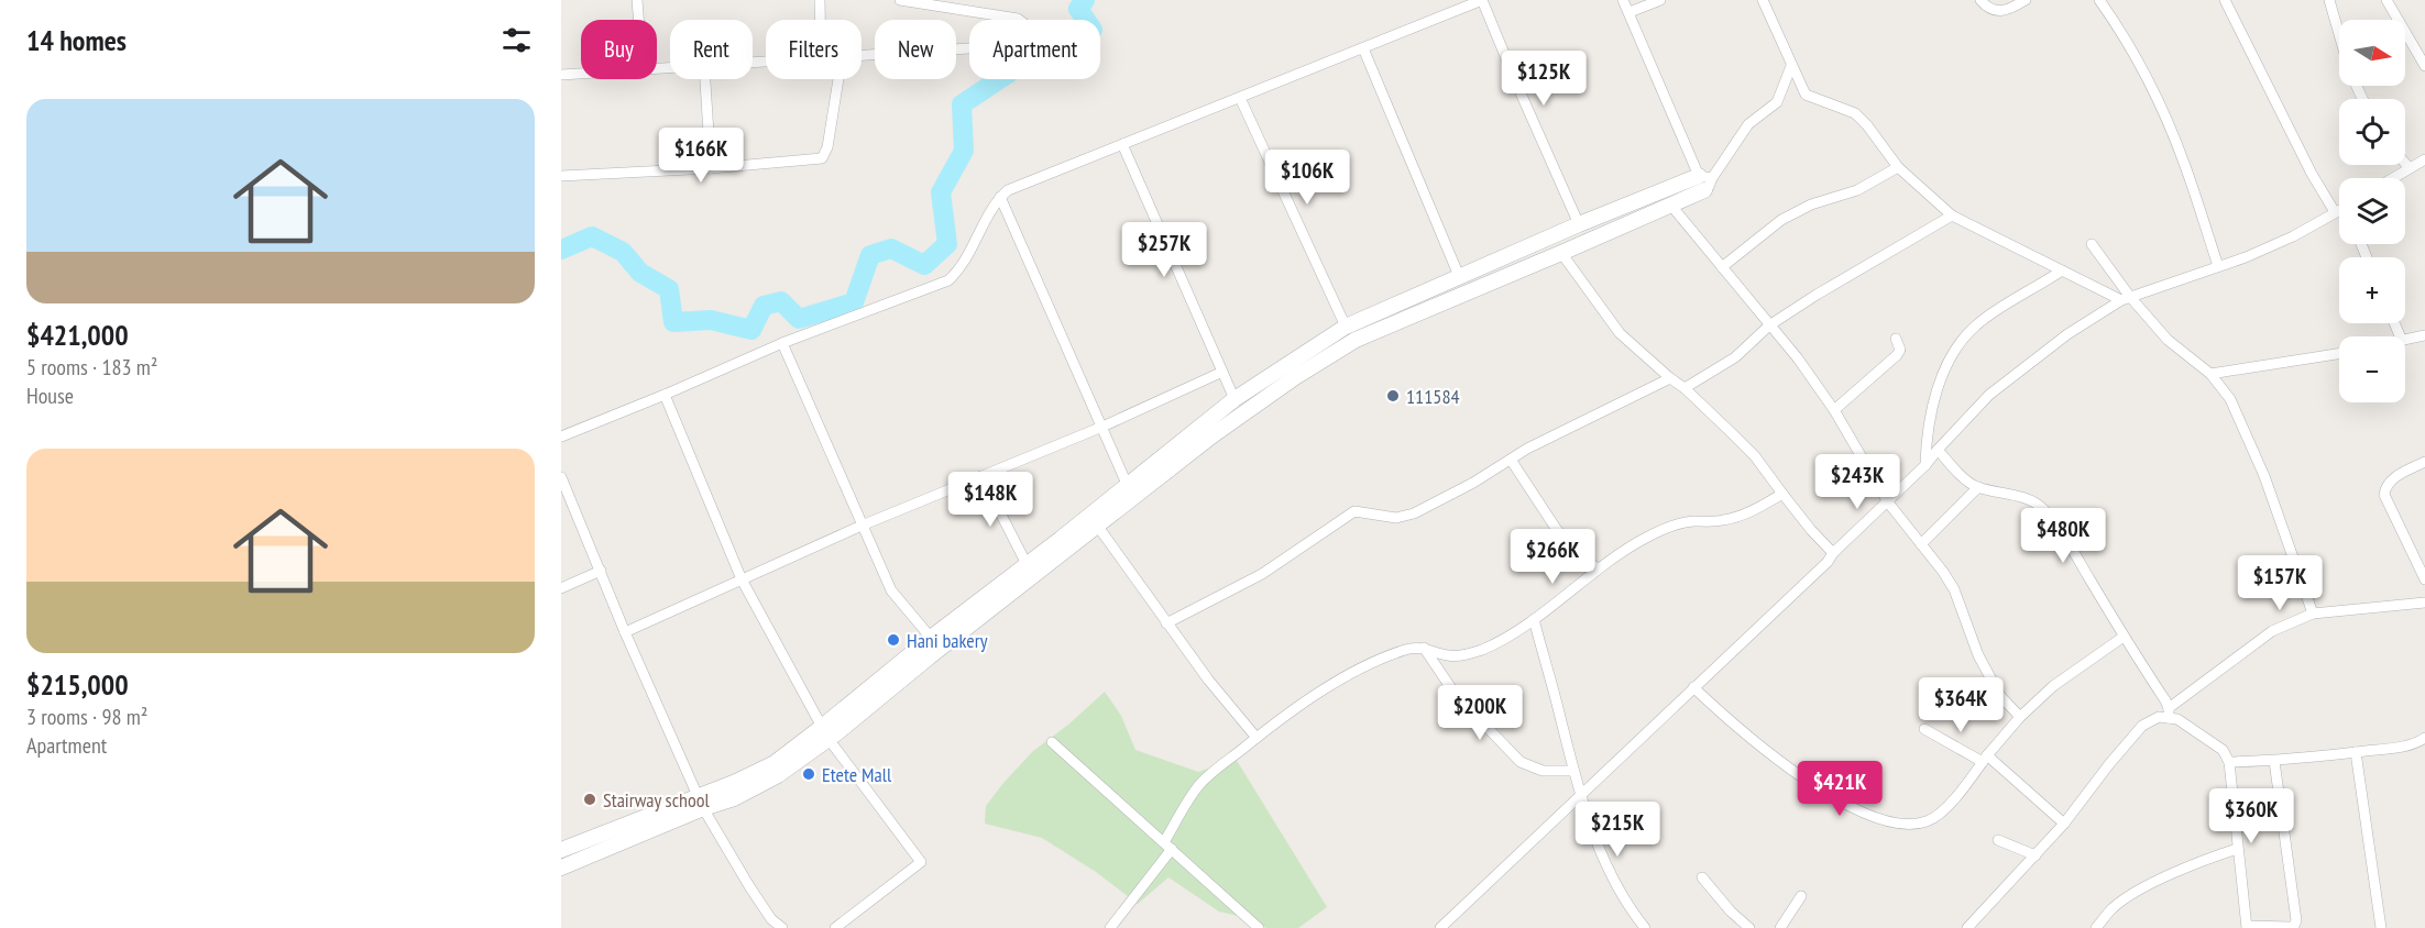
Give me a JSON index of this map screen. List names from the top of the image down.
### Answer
{
  "places": [
    "111584",
    "Hani bakery",
    "Etete Mall",
    "Stairway school"
  ],
  "north": "right",
  "page": {
    "heading": "14 homes",
    "map_buttons": ["+", "−"],
    "chip": [
      "Buy",
      "Rent",
      "Filters",
      "New",
      "Apartment"
    ],
    "price": [
      "$125K",
      "$166K",
      "$106K",
      "$257K",
      "$243K",
      "$148K",
      "$480K",
      "$266K",
      "$157K",
      "$364K",
      "$200K",
      "$421K",
      "$360K",
      "$215K"
    ],
    "list": [
      {
        "name": "$421,000",
        "note": "5 rooms · 183 m² · House"
      },
      {
        "name": "$215,000",
        "note": "3 rooms · 98 m² · Apartment"
      }
    ]
  }
}
